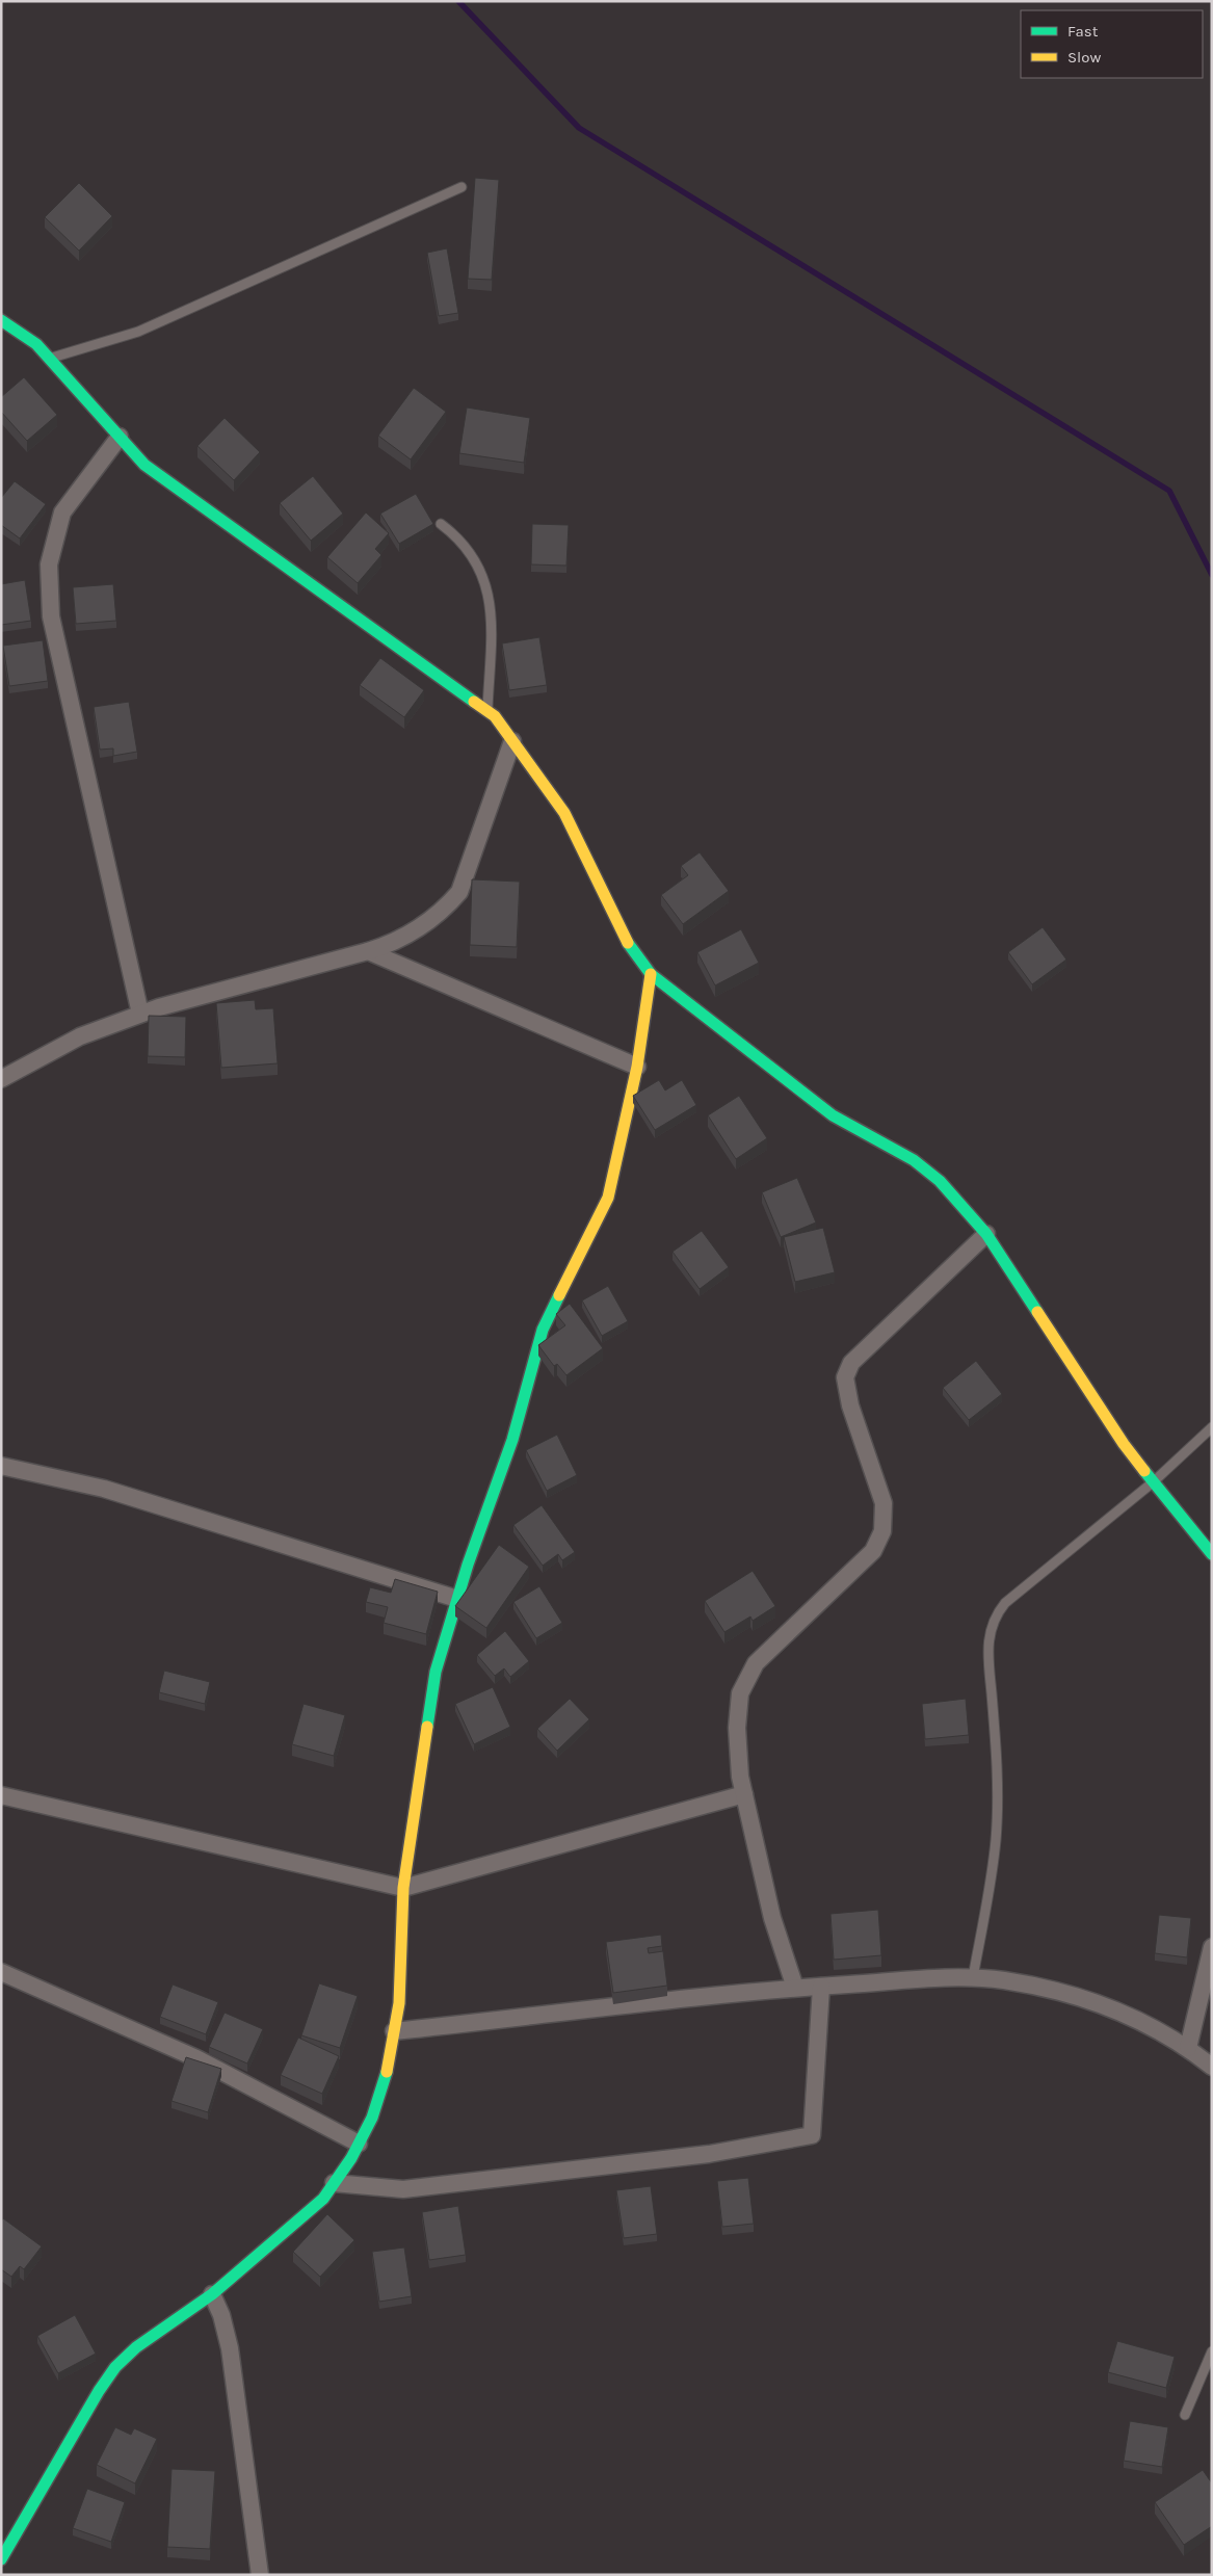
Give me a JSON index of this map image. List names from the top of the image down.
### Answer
{
  "legend": ["Fast", "Slow"]
}
